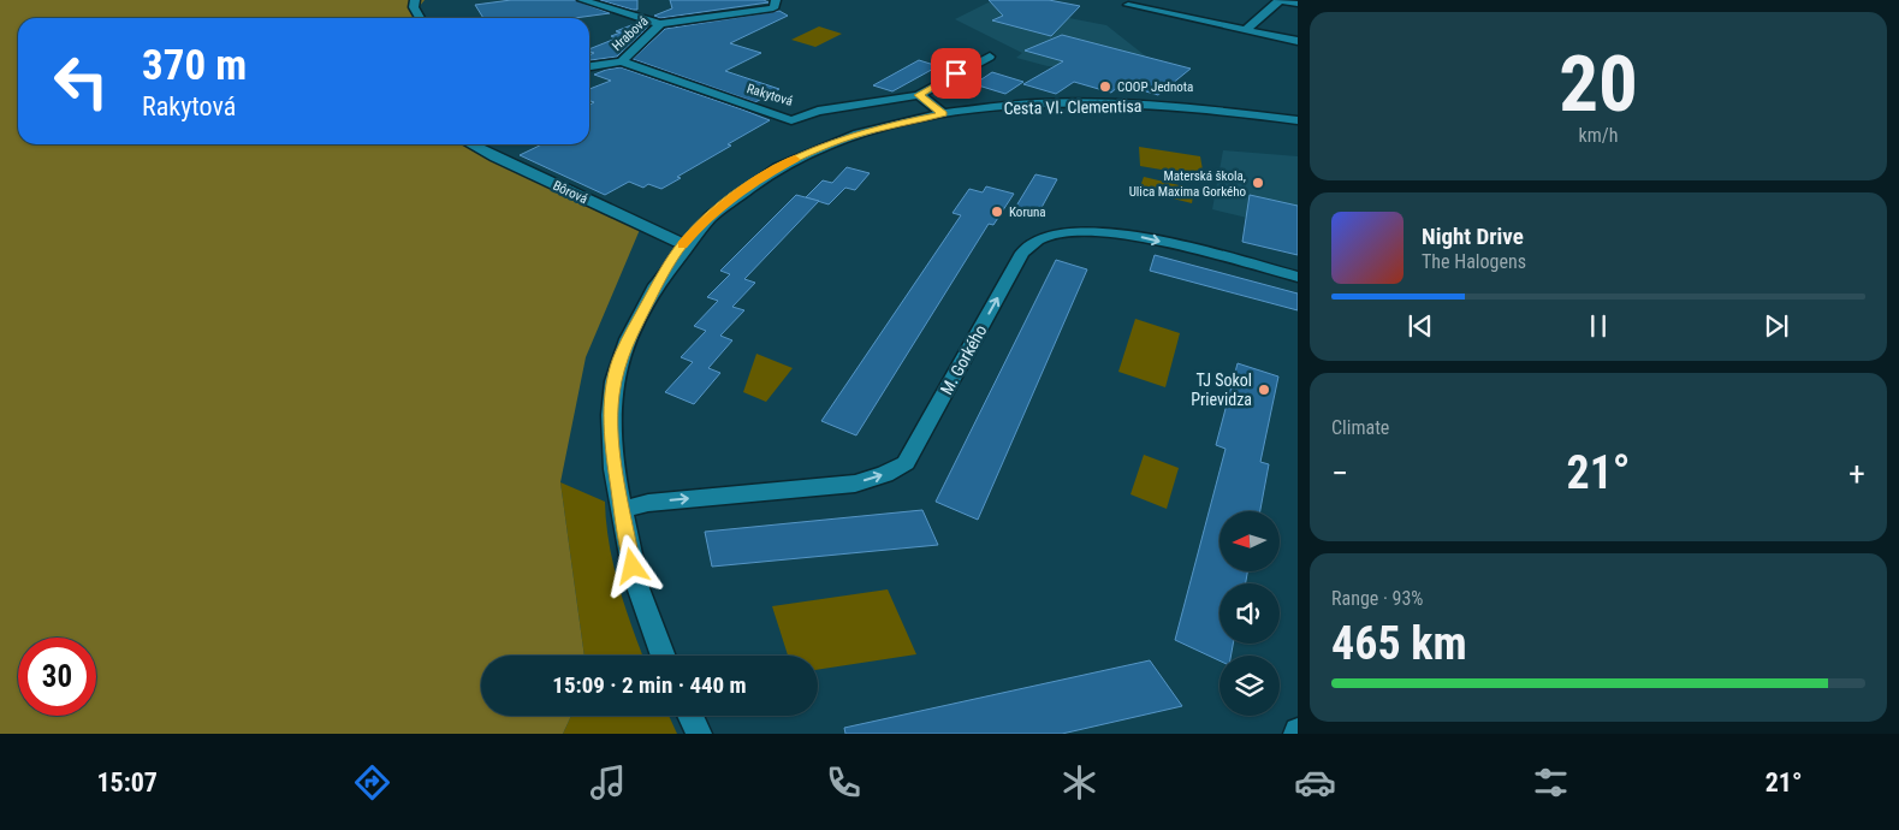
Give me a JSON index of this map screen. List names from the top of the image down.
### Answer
{
  "streets": {
    "street": [
      "Hrabová",
      "Rakytová",
      "Cesta Vl. Clementisa",
      "Bôrová",
      "M. Gorkého"
    ]
  },
  "crossings": [
    ["Hrabová", "Rakytová"],
    ["Cesta Vl. Clementisa", "Bôrová"],
    ["Cesta Vl. Clementisa", "M. Gorkého"]
  ],
  "one_way": ["M. Gorkého"],
  "places": [
    "COOP Jednota",
    "Materská škola, Ulica Maxima Gorkého",
    "Koruna",
    "TJ Sokol Prievidza"
  ],
  "north": "left",
  "page": {
    "tile": [
      ["20", "km/h"],
      "Climate",
      ["Range · 93%", "465 km"]
    ],
    "turn": ["370 m", "Rakytová"],
    "song": ["Night Drive", "The Halogens"],
    "heat": ["−", "21°", "+"],
    "limit": "30",
    "trip": "15:09 · 2 min · 440 m",
    "tabs": ["15:07", "21°"]
  }
}
